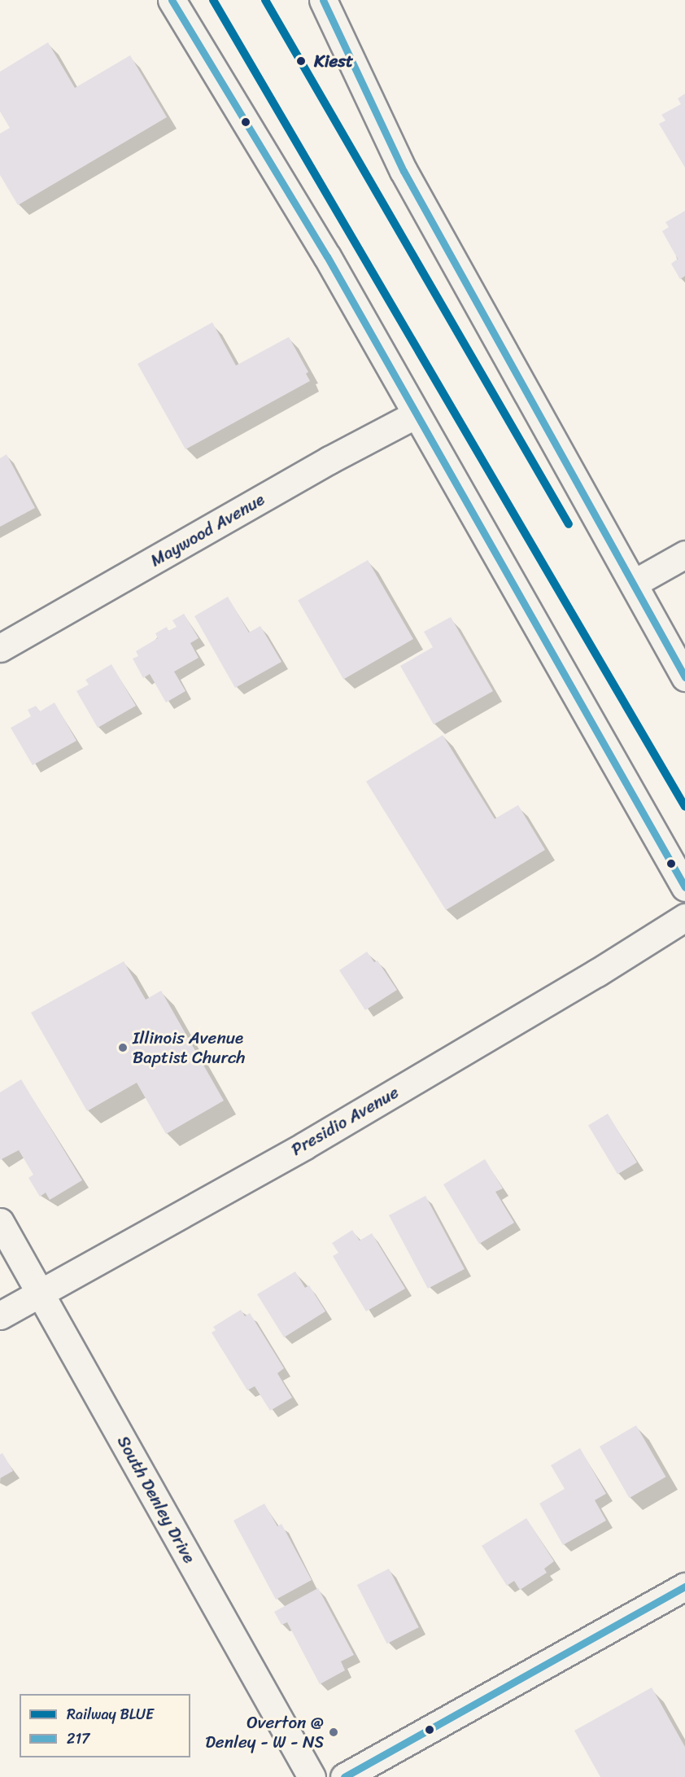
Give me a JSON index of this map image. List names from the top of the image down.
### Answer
{
  "streets": {
    "street": ["Maywood Avenue", "Presidio Avenue", "South Denley Drive"]
  },
  "crossings": [
    ["Presidio Avenue", "South Denley Drive"]
  ],
  "places": ["Kiest", "Illinois Avenue Baptist Church", "Overton @ Denley - W - NS"],
  "lines": ["rail line BLUE", "transit line 217"],
  "legend": ["Railway BLUE", "217"]
}
